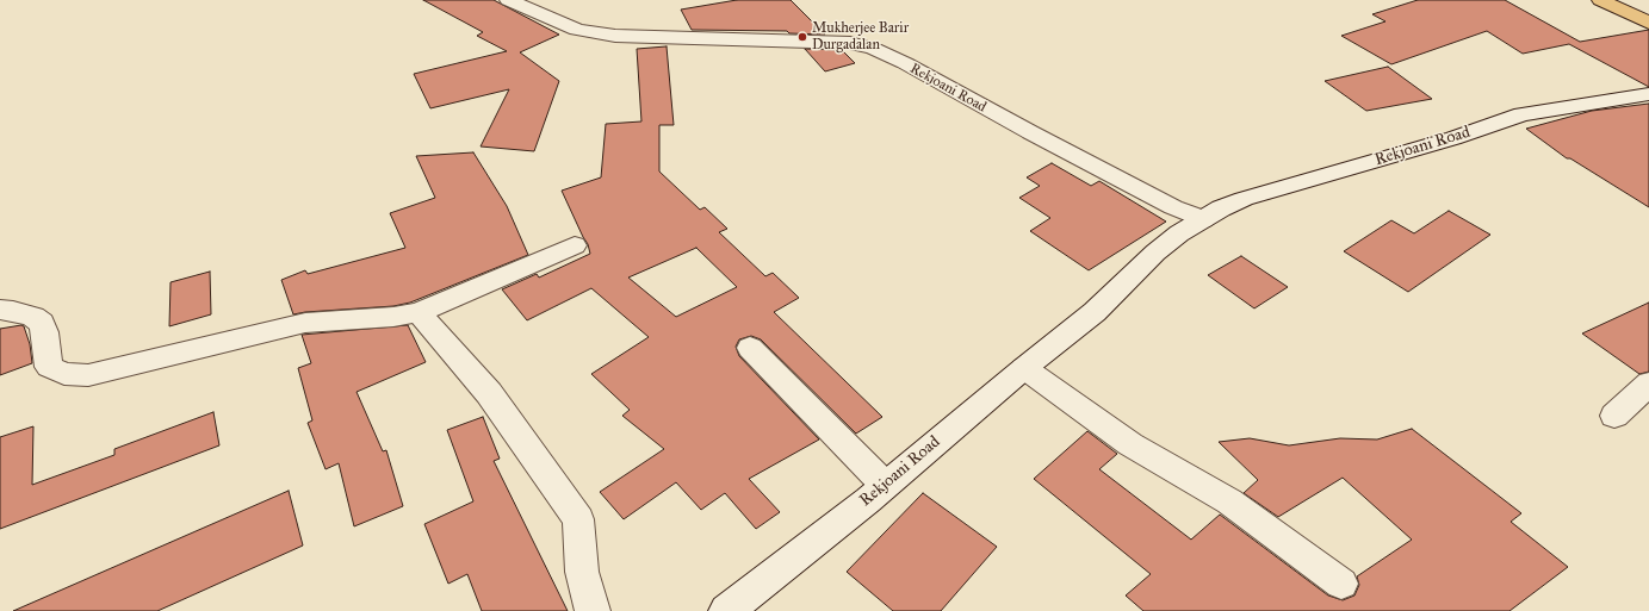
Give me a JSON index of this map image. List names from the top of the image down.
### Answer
{
  "streets": {
    "street": ["Rekjoani Road"]
  },
  "places": ["Mukherjee Barir Durgadalan"]
}
